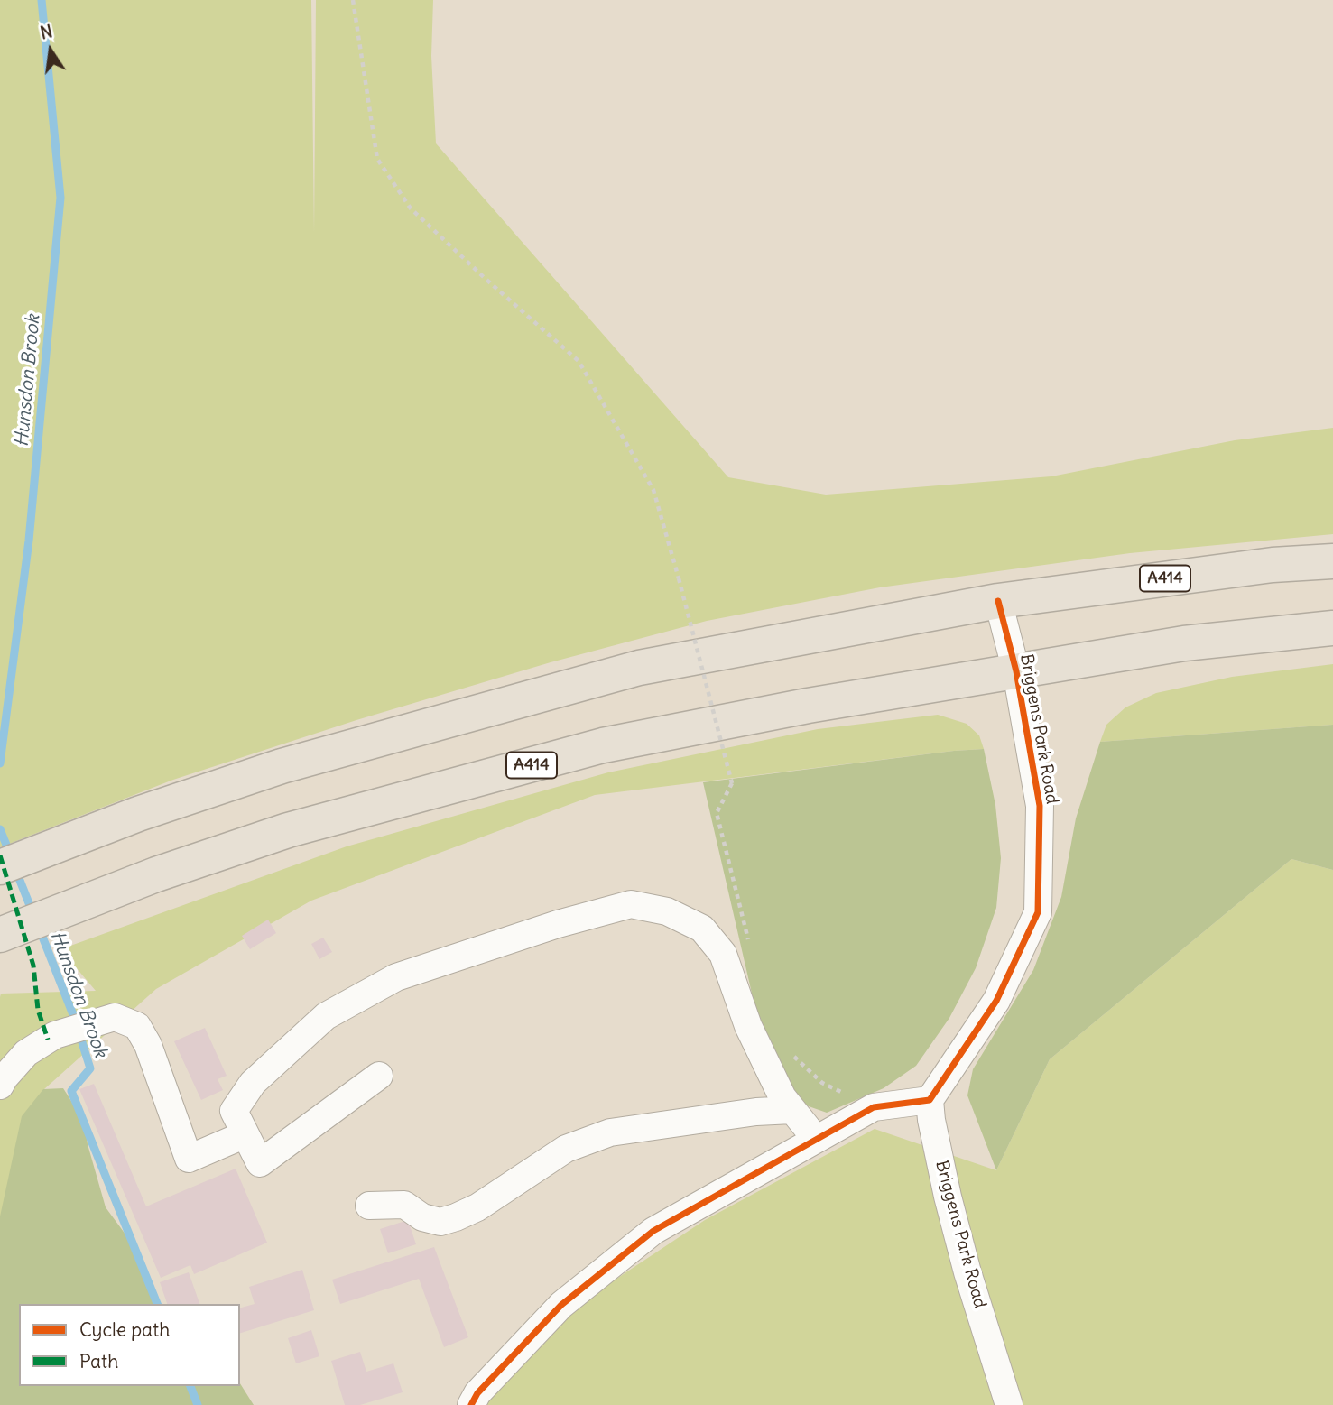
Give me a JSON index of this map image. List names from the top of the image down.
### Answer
{
  "streets": {
    "highway": ["A414"],
    "street": ["Briggens Park Road"]
  },
  "crossings": [
    ["A414", "Briggens Park Road"]
  ],
  "water": ["Hunsdon Brook"],
  "legend": ["Cycle path", "Path"],
  "north": "top"
}
